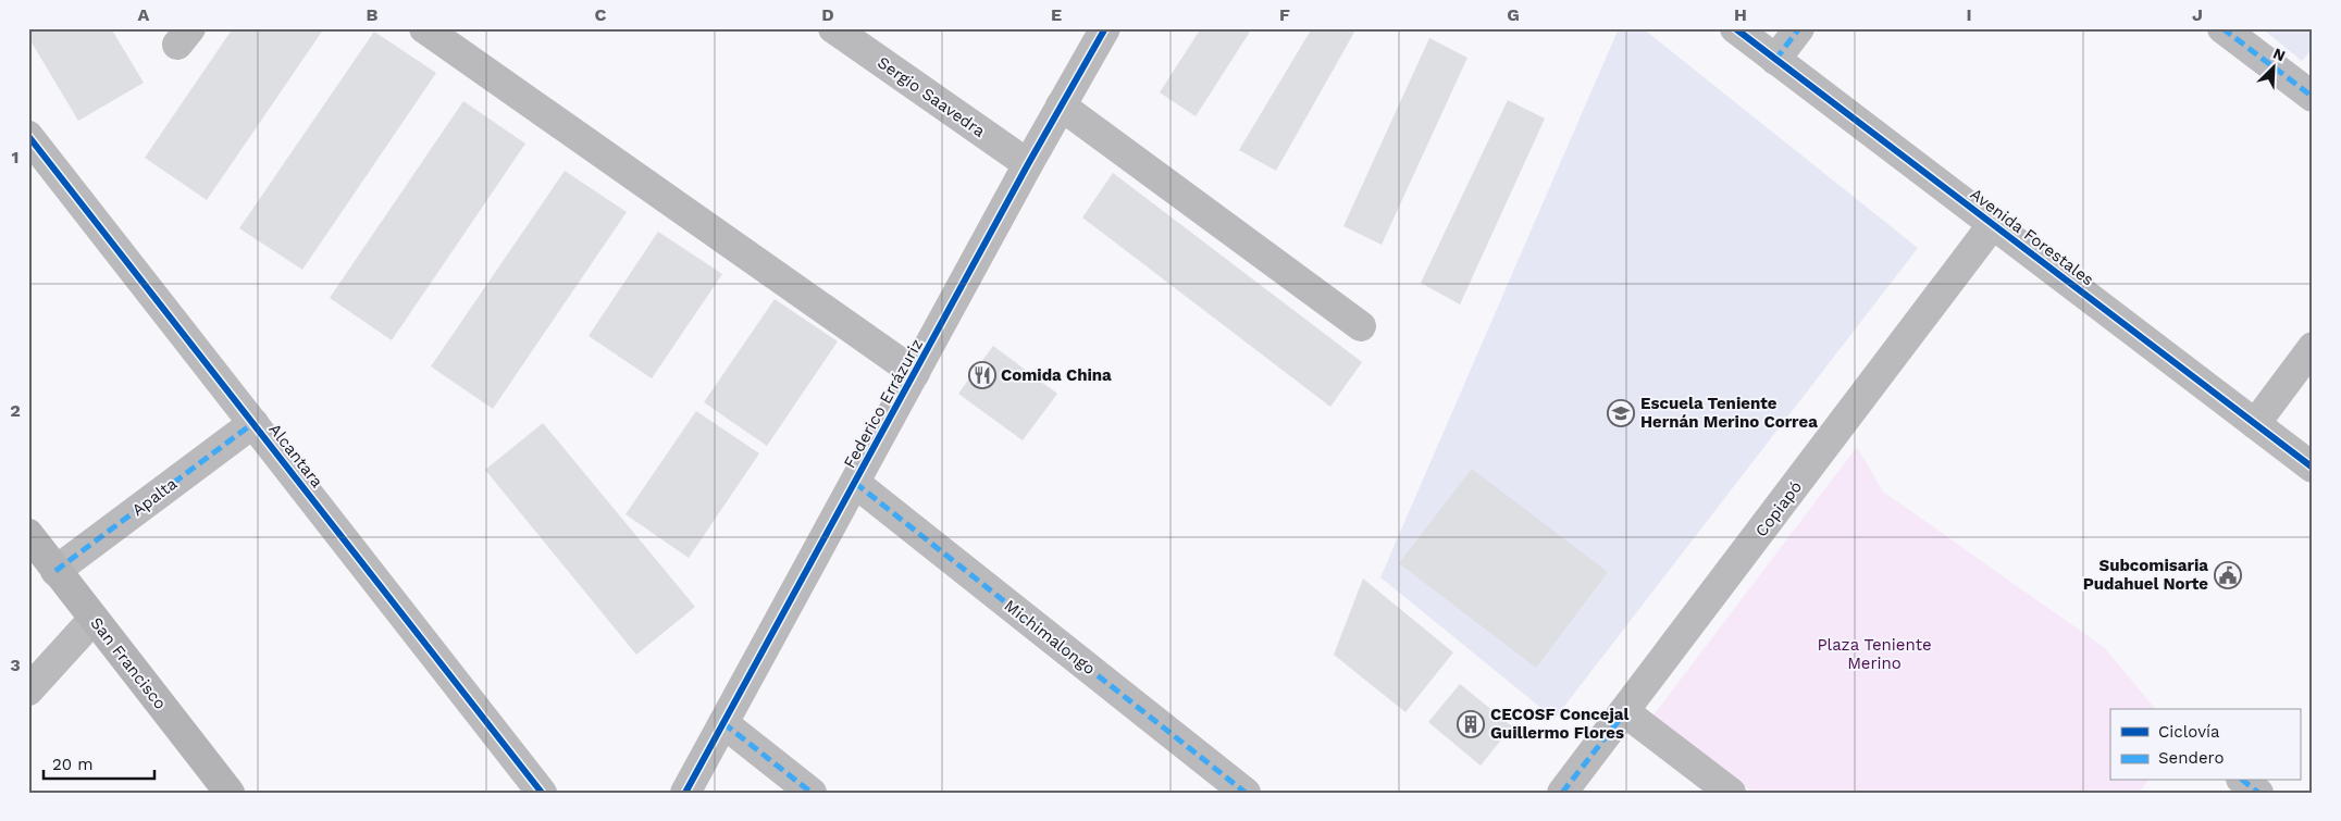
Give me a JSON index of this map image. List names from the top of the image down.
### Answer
{
  "streets": {
    "main road": ["San Francisco"],
    "street": [
      "Sergio Saavedra",
      "Avenida Forestales",
      "Federico Errázuriz",
      "Alcantara",
      "Apalta",
      "Copiapó",
      "Michimalongo"
    ]
  },
  "crossings": [
    ["Sergio Saavedra", "Federico Errázuriz"],
    ["Avenida Forestales", "Copiapó"],
    ["Federico Errázuriz", "Michimalongo"],
    ["Alcantara", "Apalta"],
    ["Apalta", "San Francisco"]
  ],
  "parks": ["Plaza Teniente Merino"],
  "places": {
    "restaurant": ["Comida China"],
    "school or university": ["Escuela Teniente Hernán Merino Correa"],
    "public building": ["Subcomisaria Pudahuel Norte"],
    "building": ["CECOSF Concejal Guillermo Flores"]
  },
  "legend": ["Ciclovía", "Sendero"],
  "scale_bar": "20 m",
  "north": "top right",
  "grid": {
    "columns": [
      "A",
      "B",
      "C",
      "D",
      "E",
      "F",
      "G",
      "H",
      "I",
      "J"
    ],
    "rows": ["1", "2", "3"]
  }
}
